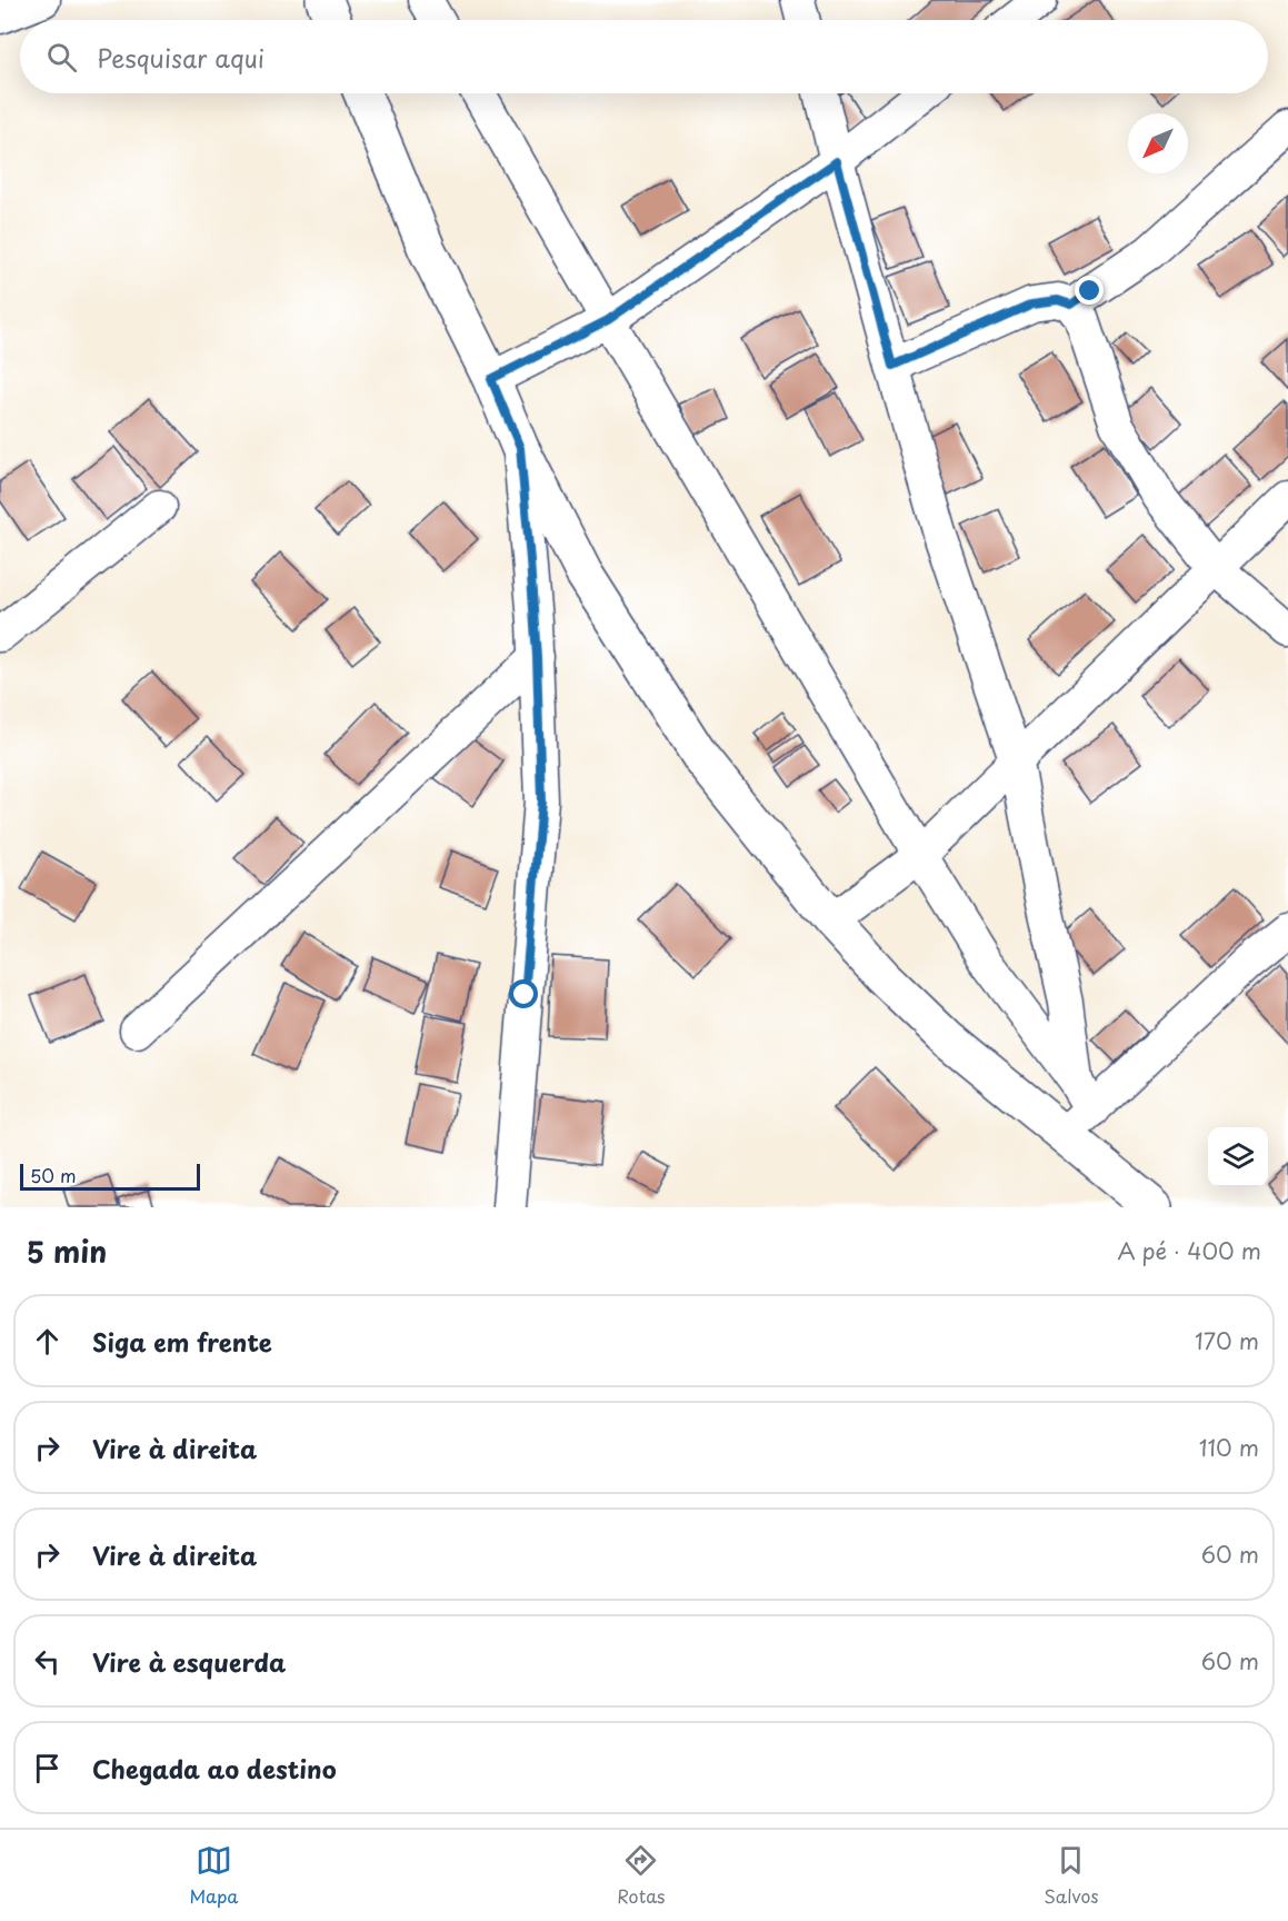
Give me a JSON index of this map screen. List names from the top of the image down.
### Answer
{
  "scale_bar": "50 m",
  "north": "bottom left",
  "page": {
    "search": "Pesquisar aqui",
    "scale": "50 m",
    "heading": ["5 min", "A pé · 400 m"],
    "list": [
      ["Siga em frente", "170 m"],
      ["Vire à direita", "110 m"],
      ["Vire à direita", "60 m"],
      ["Vire à esquerda", "60 m"],
      "Chegada ao destino"
    ],
    "nav": ["Mapa", "Rotas", "Salvos"]
  }
}
